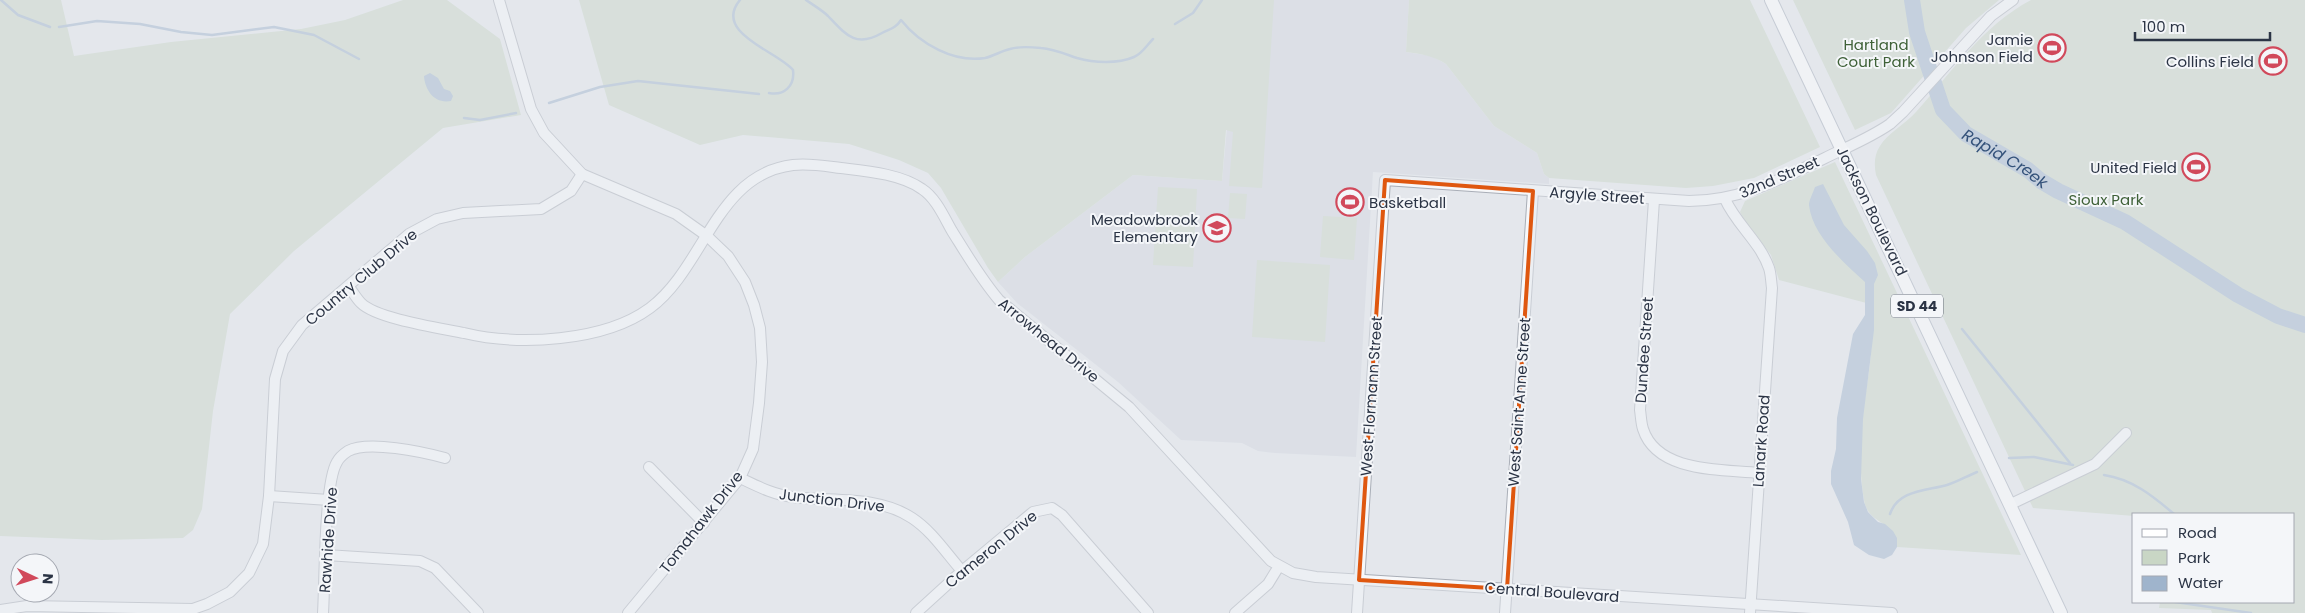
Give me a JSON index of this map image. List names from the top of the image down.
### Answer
{
  "streets": {
    "main road": ["Jackson Boulevard", "SD 44"],
    "street": [
      "32nd Street",
      "Argyle Street",
      "Country Club Drive",
      "Arrowhead Drive",
      "Dundee Street",
      "West Flormann Street",
      "West Saint Anne Street",
      "Lanark Road",
      "Junction Drive",
      "Tomahawk Drive",
      "Rawhide Drive",
      "Cameron Drive",
      "Central Boulevard"
    ]
  },
  "crossings": [
    ["32nd Street", "Argyle Street"],
    ["32nd Street", "Jackson Boulevard"],
    ["32nd Street", "Lanark Road"],
    ["Argyle Street", "Dundee Street"],
    ["Argyle Street", "West Flormann Street"],
    ["Argyle Street", "West Saint Anne Street"],
    ["Argyle Street", "Lanark Road"],
    ["Country Club Drive", "Arrowhead Drive"],
    ["Country Club Drive", "Tomahawk Drive"],
    ["Arrowhead Drive", "Tomahawk Drive"],
    ["Arrowhead Drive", "Central Boulevard"],
    ["Dundee Street", "Lanark Road"],
    ["West Flormann Street", "Central Boulevard"],
    ["West Saint Anne Street", "Central Boulevard"],
    ["Lanark Road", "Central Boulevard"],
    ["Junction Drive", "Tomahawk Drive"],
    ["Junction Drive", "Cameron Drive"]
  ],
  "water": ["Rapid Creek"],
  "parks": ["Hartland Court Park", "Sioux Park"],
  "places": {
    "sports": [
      "Jamie Johnson Field",
      "Collins Field",
      "United Field",
      "Basketball"
    ],
    "school or university": ["Meadowbrook Elementary"]
  },
  "legend": ["Road", "Park", "Water"],
  "scale_bar": "100 m",
  "north": "right"
}
